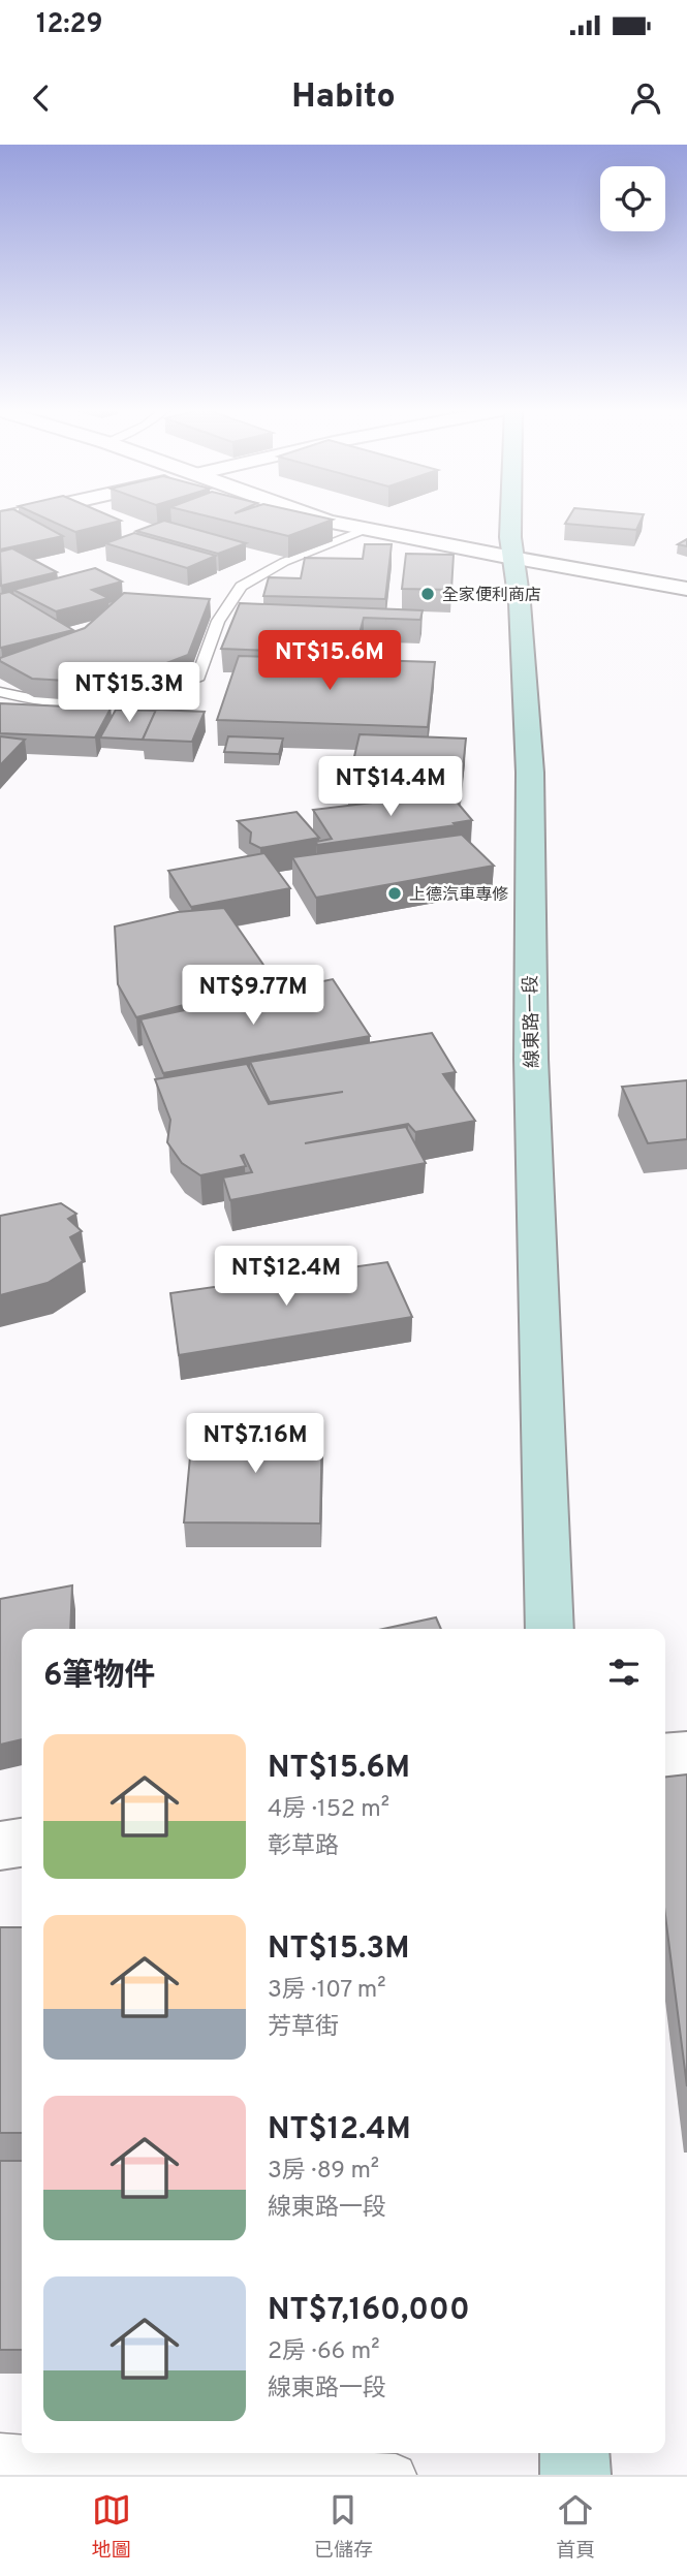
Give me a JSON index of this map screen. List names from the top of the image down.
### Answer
{
  "streets": {
    "main road": ["線東路一段"]
  },
  "places": ["全家便利商店", "上德汽車專修"],
  "page": {
    "status": "12:29",
    "header": "Habito",
    "price": [
      "NT$15.6M",
      "NT$15.3M",
      "NT$14.4M",
      "NT$9.77M",
      "NT$12.4M",
      "NT$7.16M"
    ],
    "heading": "6筆物件",
    "list": [
      {
        "name": "NT$15.6M",
        "note": "4房 · 152 m² · 彰草路"
      },
      {
        "name": "NT$15.3M",
        "note": "3房 · 107 m² · 芳草街"
      },
      {
        "name": "NT$12.4M",
        "note": "3房 · 89 m² · 線東路一段"
      },
      {
        "name": "NT$7,160,000",
        "note": "2房 · 66 m² · 線東路一段"
      }
    ],
    "tabs": ["地圖", "已儲存", "首頁"]
  }
}
